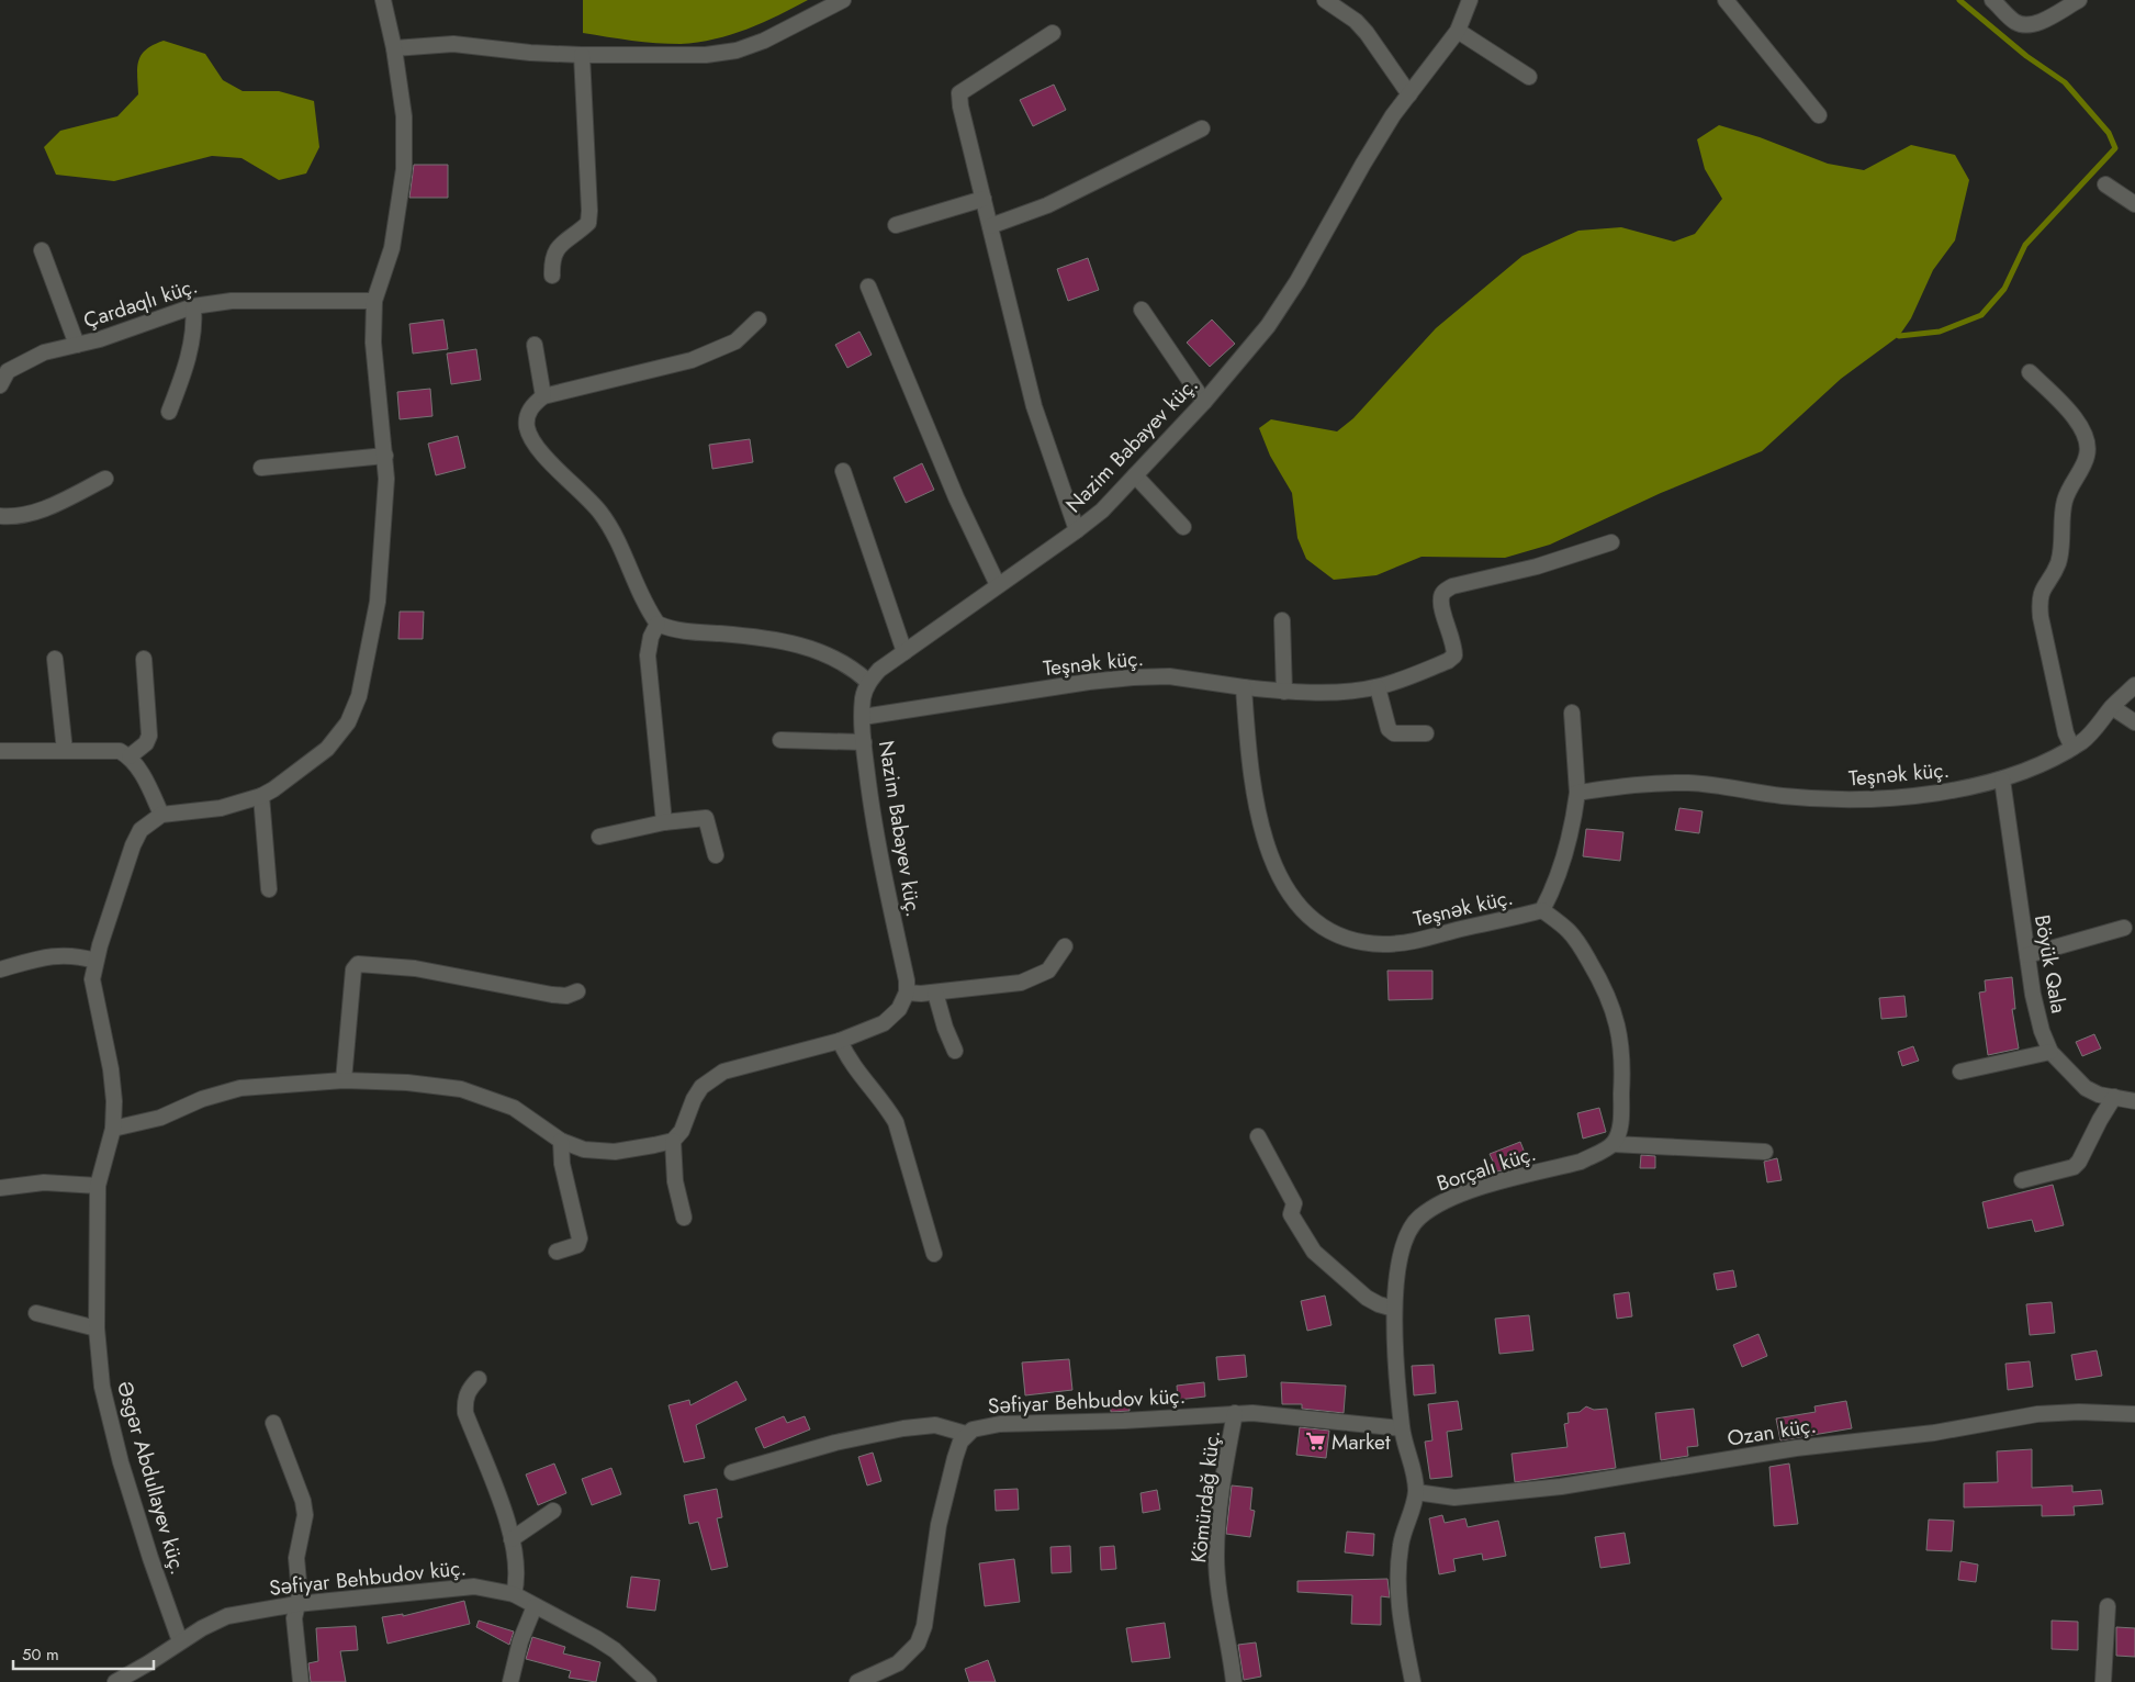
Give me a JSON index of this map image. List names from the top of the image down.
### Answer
{
  "streets": {
    "street": [
      "Çardaqlı küç.",
      "Nazim Babayev küç.",
      "Teşnək küç.",
      "Böyük Qala",
      "Borçalı küç.",
      "Səfiyar Behbudov küç.",
      "Ozan küç.",
      "Əsgər Abdullayev küç.",
      "Kömürdağ küç."
    ]
  },
  "crossings": [
    ["Nazim Babayev küç.", "Teşnək küç."],
    ["Teşnək küç.", "Böyük Qala"],
    ["Borçalı küç.", "Səfiyar Behbudov küç."],
    ["Borçalı küç.", "Ozan küç."],
    ["Səfiyar Behbudov küç.", "Əsgər Abdullayev küç."],
    ["Səfiyar Behbudov küç.", "Kömürdağ küç."]
  ],
  "places": {
    "supermarket": ["Market"]
  },
  "scale_bar": "50 m"
}
